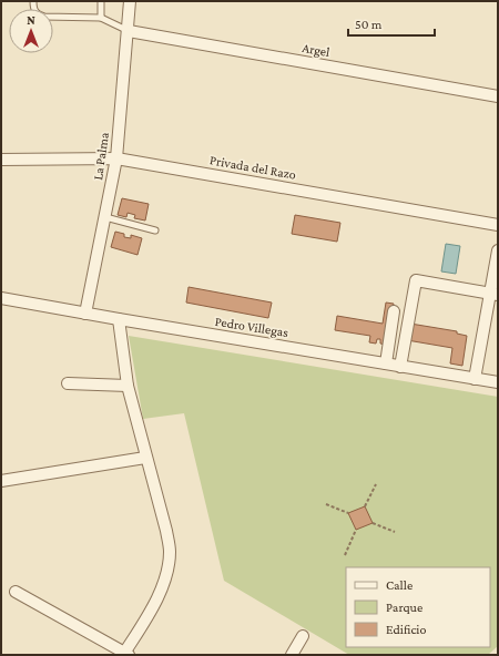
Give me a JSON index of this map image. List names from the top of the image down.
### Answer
{
  "streets": {
    "street": [
      "Argel",
      "La Palma",
      "Privada del Razo",
      "Pedro Villegas"
    ]
  },
  "crossings": [
    ["Argel", "La Palma"],
    ["La Palma", "Privada del Razo"],
    ["La Palma", "Pedro Villegas"]
  ],
  "legend": ["Calle", "Parque", "Edificio"],
  "scale_bar": "50 m",
  "north": "top"
}
